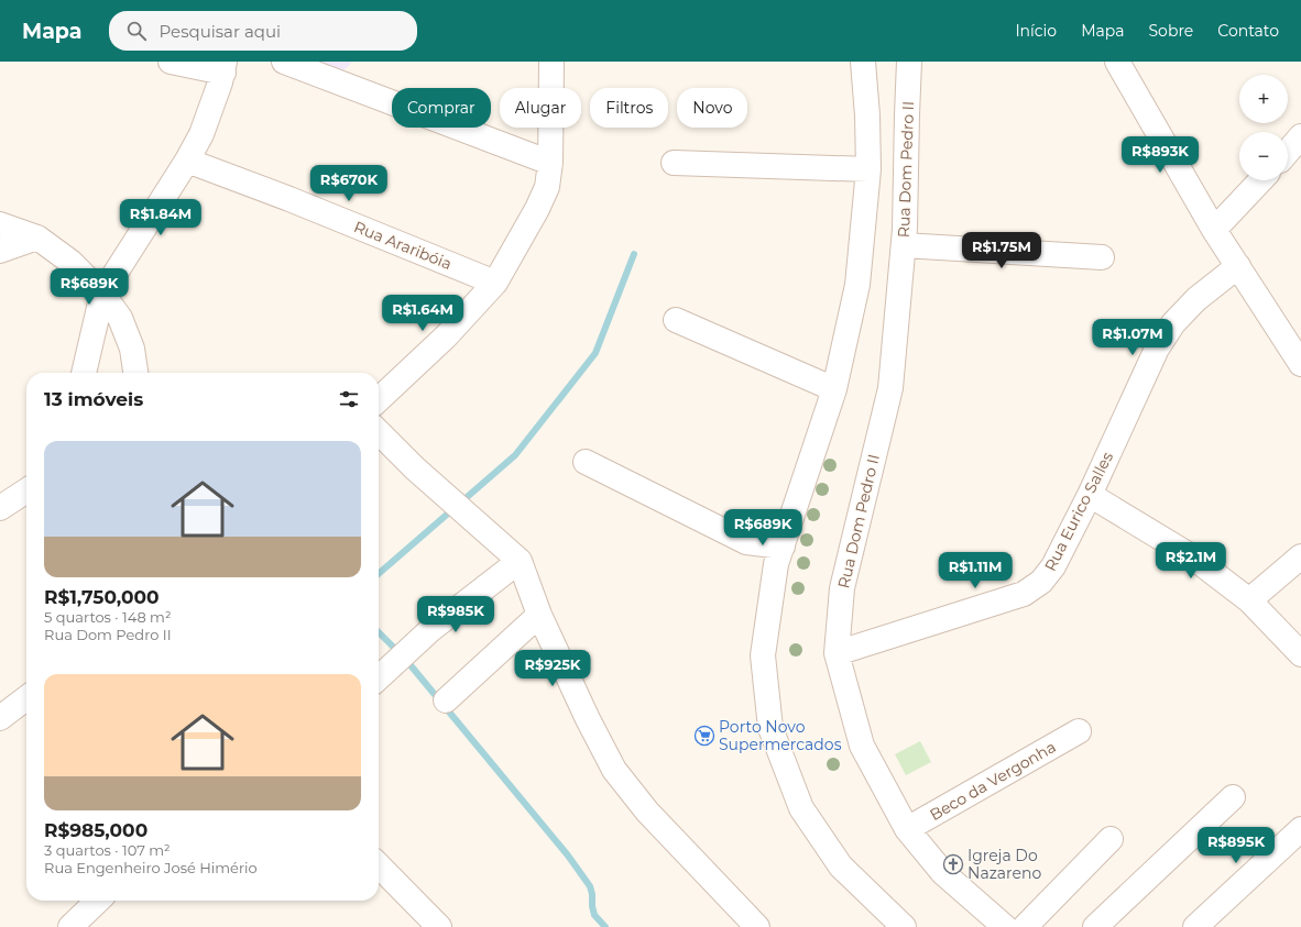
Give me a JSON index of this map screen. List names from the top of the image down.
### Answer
{
  "streets": {
    "street": [
      "Rua Dom Pedro II",
      "Rua Araribóia",
      "Rua Eurico Salles",
      "Beco da Vergonha"
    ]
  },
  "crossings": [
    ["Rua Dom Pedro II", "Rua Eurico Salles"],
    ["Rua Dom Pedro II", "Beco da Vergonha"]
  ],
  "places": {
    "supermarket": ["Porto Novo Supermercados"],
    "church": ["Igreja Do Nazareno"]
  },
  "page": {
    "header": "Mapa",
    "search": "Pesquisar aqui",
    "nav": [
      "Início",
      "Mapa",
      "Sobre",
      "Contato"
    ],
    "map_buttons": ["+", "−"],
    "chip": [
      "Comprar",
      "Alugar",
      "Filtros",
      "Novo"
    ],
    "price": [
      "R$893K",
      "R$670K",
      "R$1.84M",
      "R$1.75M",
      "R$689K",
      "R$1.64M",
      "R$1.07M",
      "R$689K",
      "R$2.1M",
      "R$1.11M",
      "R$985K",
      "R$925K",
      "R$895K"
    ],
    "heading": "13 imóveis",
    "list": [
      {
        "name": "R$1,750,000",
        "note": "5 quartos · 148 m² · Rua Dom Pedro II"
      },
      {
        "name": "R$985,000",
        "note": "3 quartos · 107 m² · Rua Engenheiro José Himério"
      }
    ]
  }
}
